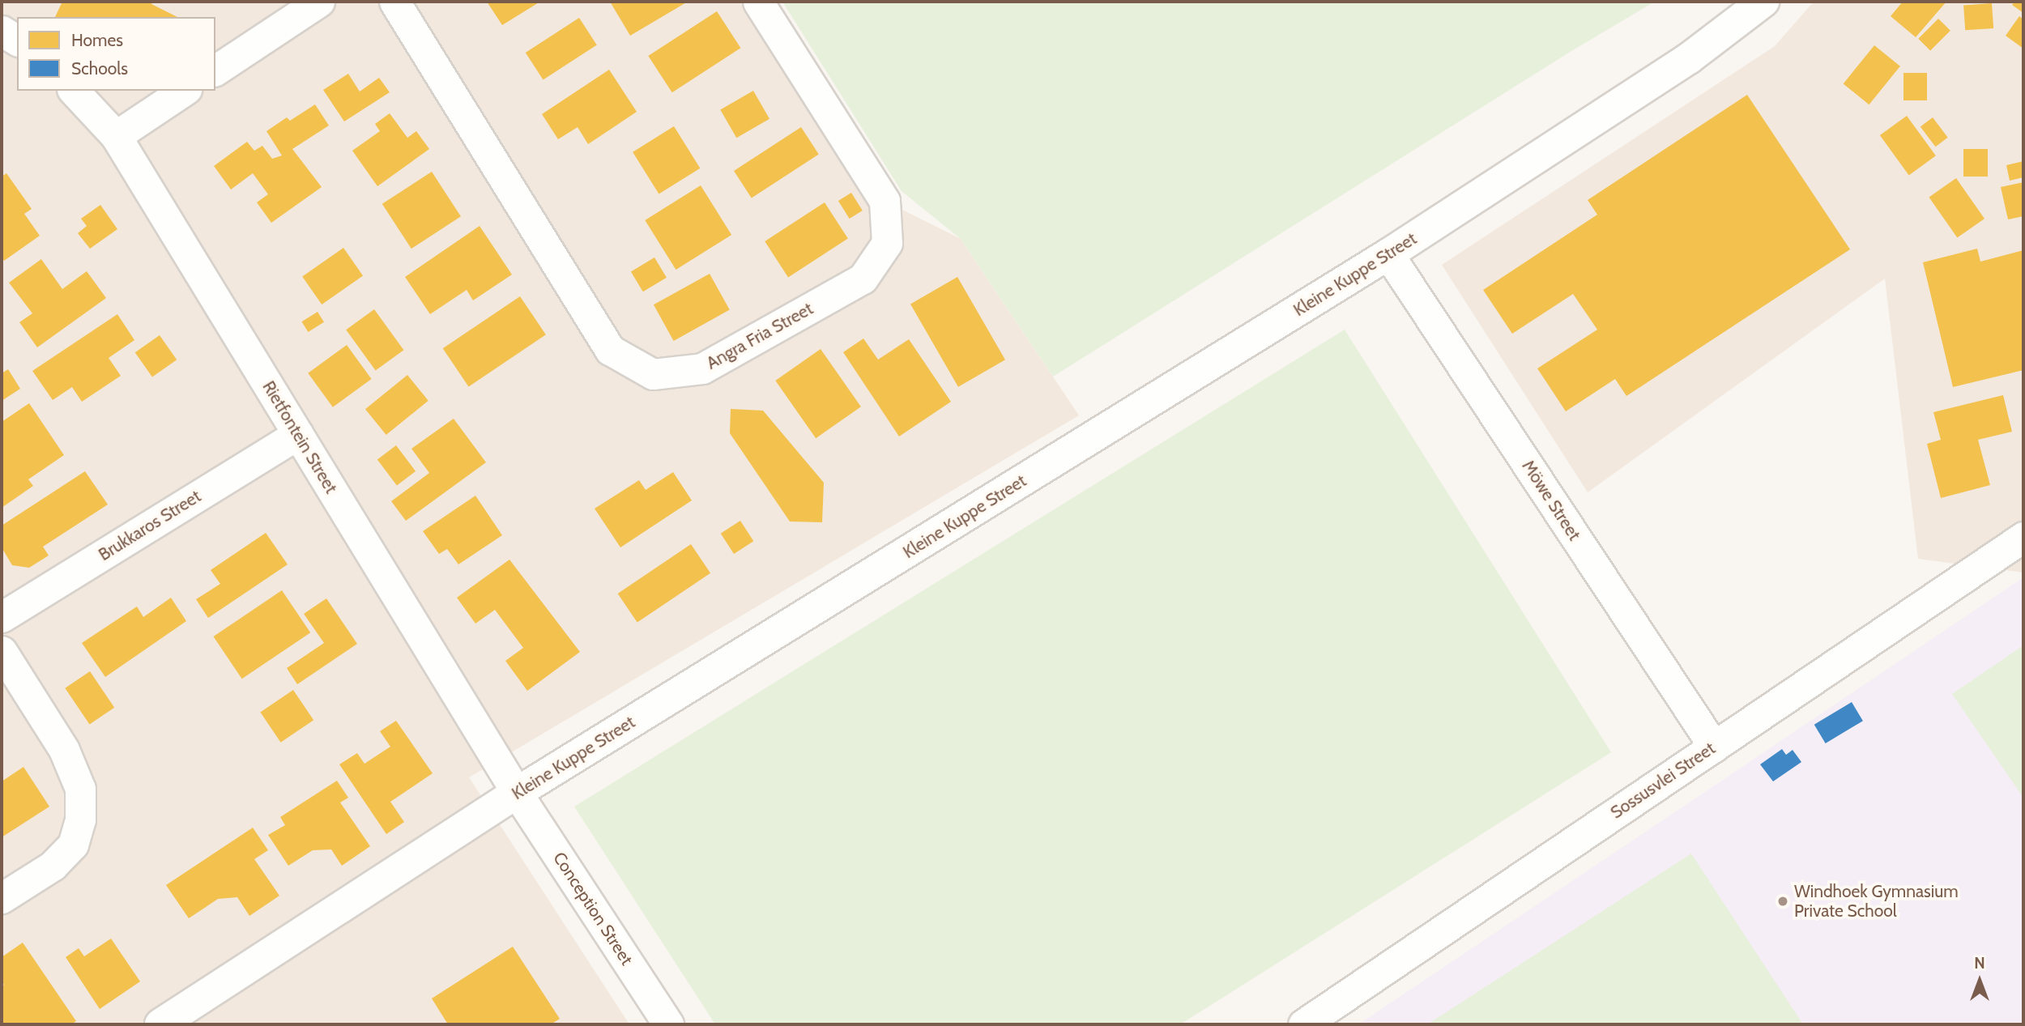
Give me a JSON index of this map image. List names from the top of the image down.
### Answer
{
  "streets": {
    "street": [
      "Kleine Kuppe Street",
      "Angra Fria Street",
      "Rietfontein Street",
      "Möwe Street",
      "Brukkaros Street",
      "Sossusvlei Street",
      "Conception Street"
    ]
  },
  "crossings": [
    ["Kleine Kuppe Street", "Rietfontein Street"],
    ["Kleine Kuppe Street", "Möwe Street"],
    ["Kleine Kuppe Street", "Conception Street"],
    ["Rietfontein Street", "Brukkaros Street"],
    ["Rietfontein Street", "Conception Street"],
    ["Möwe Street", "Sossusvlei Street"]
  ],
  "places": ["Windhoek Gymnasium Private School"],
  "legend": ["Homes", "Schools"],
  "north": "top"
}
